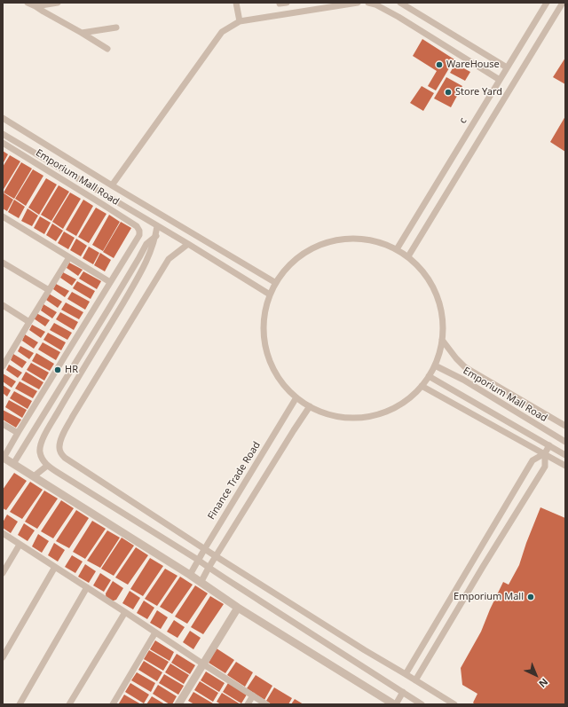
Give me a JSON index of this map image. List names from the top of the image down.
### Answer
{
  "streets": {
    "street": ["c", "Emporium Mall Road", "Finance Trade Road"]
  },
  "places": [
    "WareHouse",
    "Store Yard",
    "HR",
    "Emporium Mall"
  ],
  "north": "bottom right"
}
